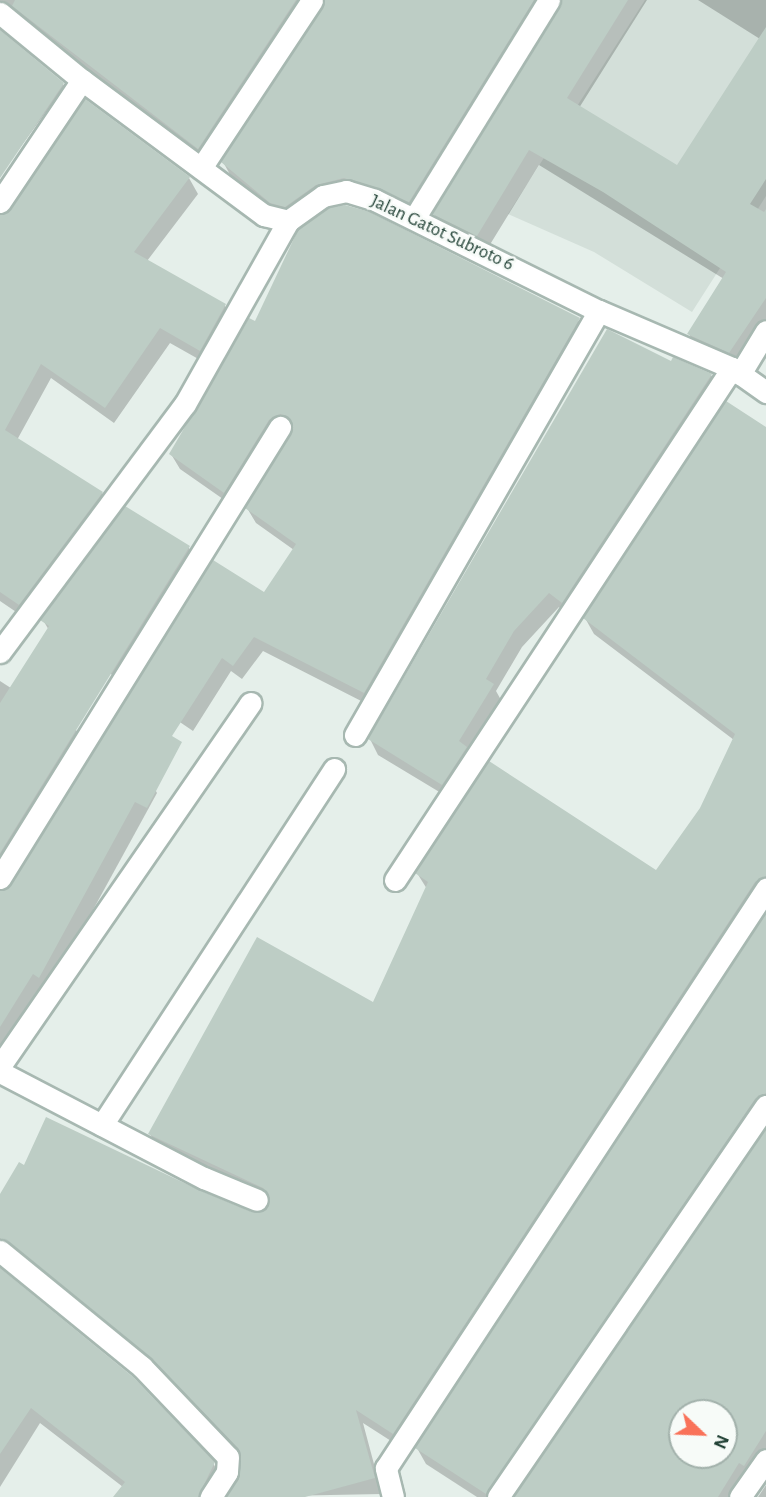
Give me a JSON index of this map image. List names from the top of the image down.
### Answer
{
  "streets": {
    "street": ["Jalan Gatot Subroto 6"]
  },
  "north": "bottom right"
}
